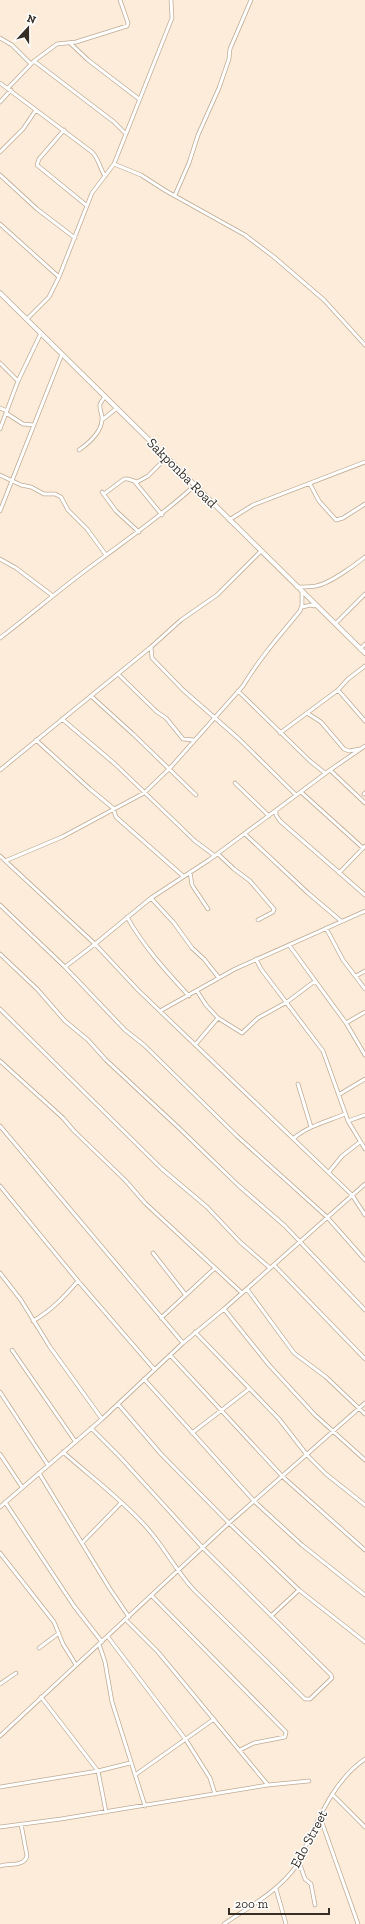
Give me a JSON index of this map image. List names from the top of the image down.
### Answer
{
  "streets": {
    "main road": ["Sakponba Road"],
    "street": ["Edo Street"]
  },
  "scale_bar": "200 m",
  "north": "top"
}
